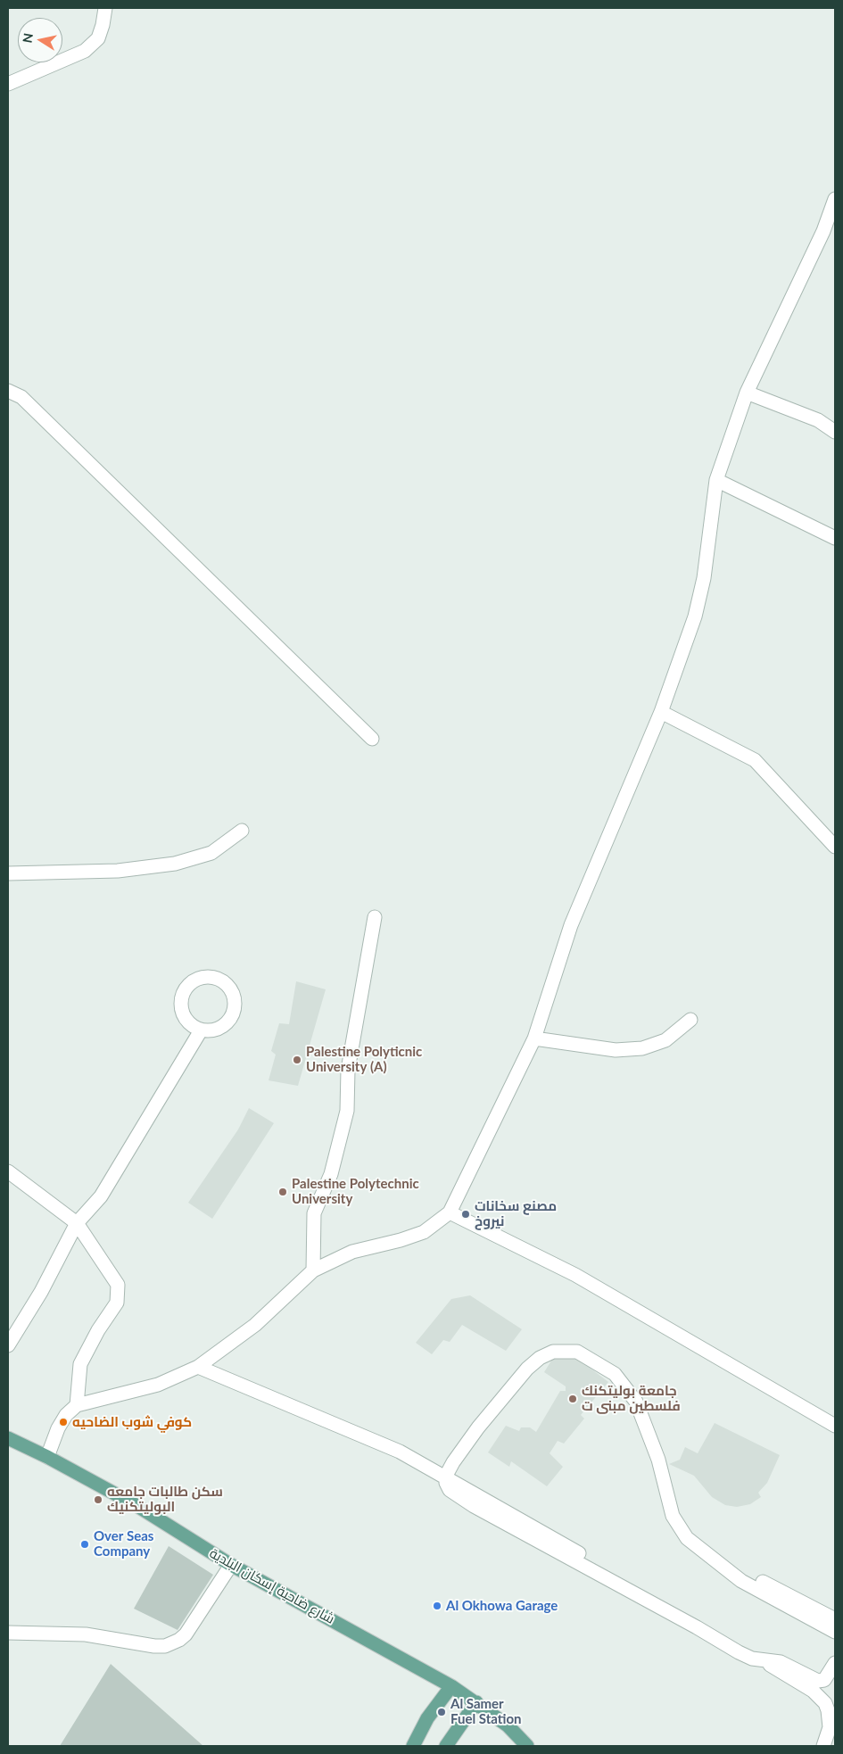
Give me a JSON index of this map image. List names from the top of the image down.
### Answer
{
  "streets": {
    "main road": ["شارع ضاحية إسكان البلدية"]
  },
  "places": [
    "Palestine Polyticnic University (A)",
    "Palestine Polytechnic University",
    "مصنع سخانات نيروخ",
    "جامعة بوليتكنك فلسطين مبنى ت",
    "كوفي شوب الضاحيه",
    "سكن طالبات جامعه البوليتكنيك",
    "Over Seas Company",
    "Al Okhowa Garage",
    "Al Samer Fuel Station"
  ],
  "north": "left"
}
